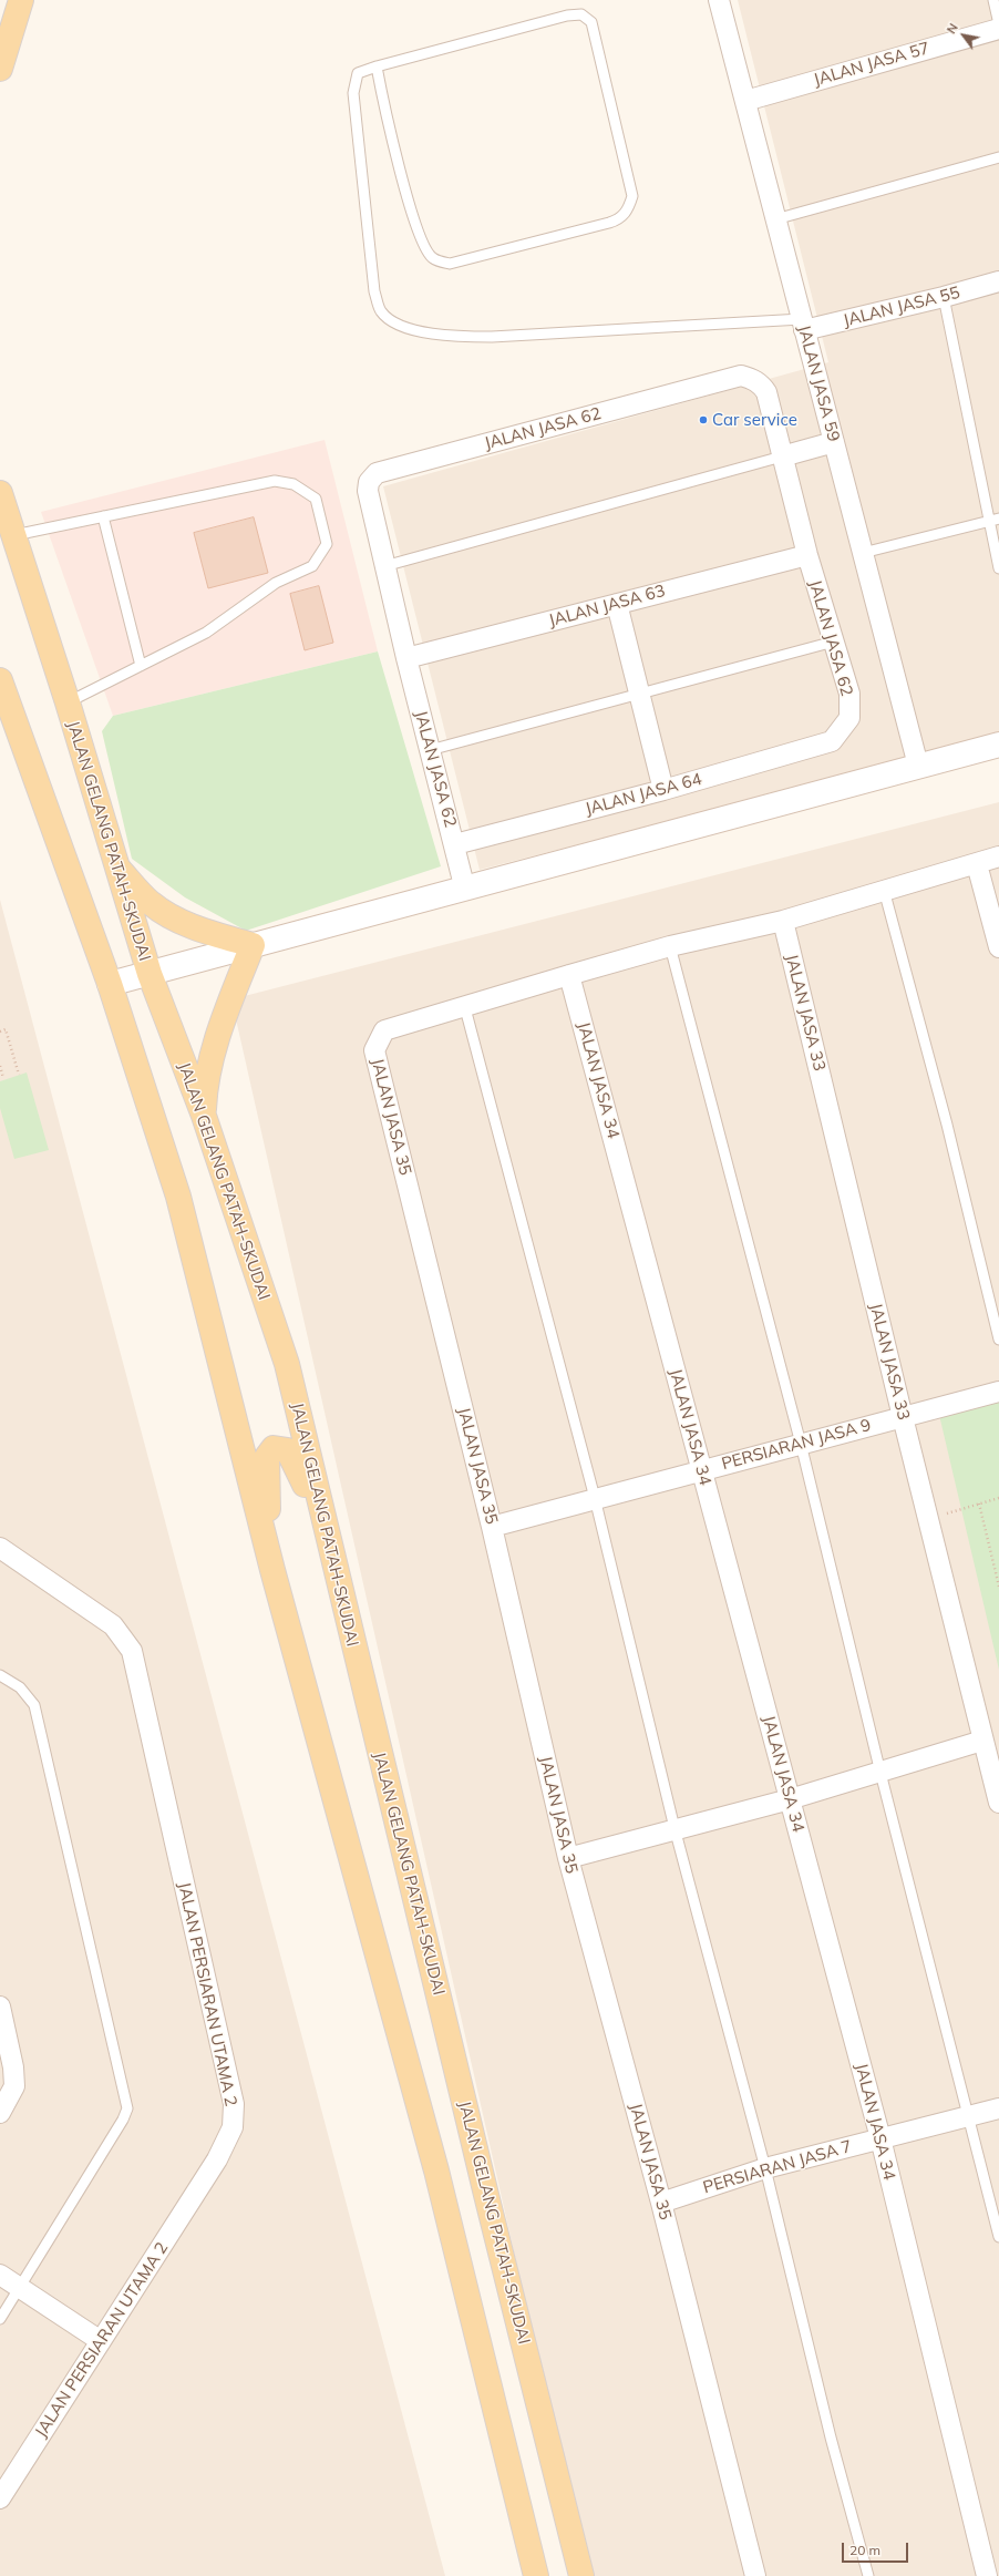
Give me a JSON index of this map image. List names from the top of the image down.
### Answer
{
  "streets": {
    "main road": ["JALAN GELANG PATAH-SKUDAI"],
    "street": [
      "JALAN JASA 57",
      "JALAN JASA 55",
      "JALAN JASA 59",
      "JALAN JASA 62",
      "JALAN JASA 63",
      "JALAN JASA 64",
      "JALAN JASA 33",
      "JALAN JASA 34",
      "JALAN JASA 35",
      "PERSIARAN JASA 9",
      "JALAN PERSIARAN UTAMA 2",
      "PERSIARAN JASA 7"
    ]
  },
  "crossings": [
    ["JALAN JASA 57", "JALAN JASA 59"],
    ["JALAN JASA 55", "JALAN JASA 59"],
    ["JALAN JASA 62", "JALAN JASA 63"],
    ["JALAN JASA 62", "JALAN JASA 64"],
    ["JALAN JASA 33", "PERSIARAN JASA 9"],
    ["JALAN JASA 34", "PERSIARAN JASA 9"],
    ["JALAN JASA 34", "PERSIARAN JASA 7"],
    ["JALAN JASA 35", "PERSIARAN JASA 9"],
    ["JALAN JASA 35", "PERSIARAN JASA 7"]
  ],
  "places": ["Car service"],
  "scale_bar": "20 m",
  "north": "top left"
}
